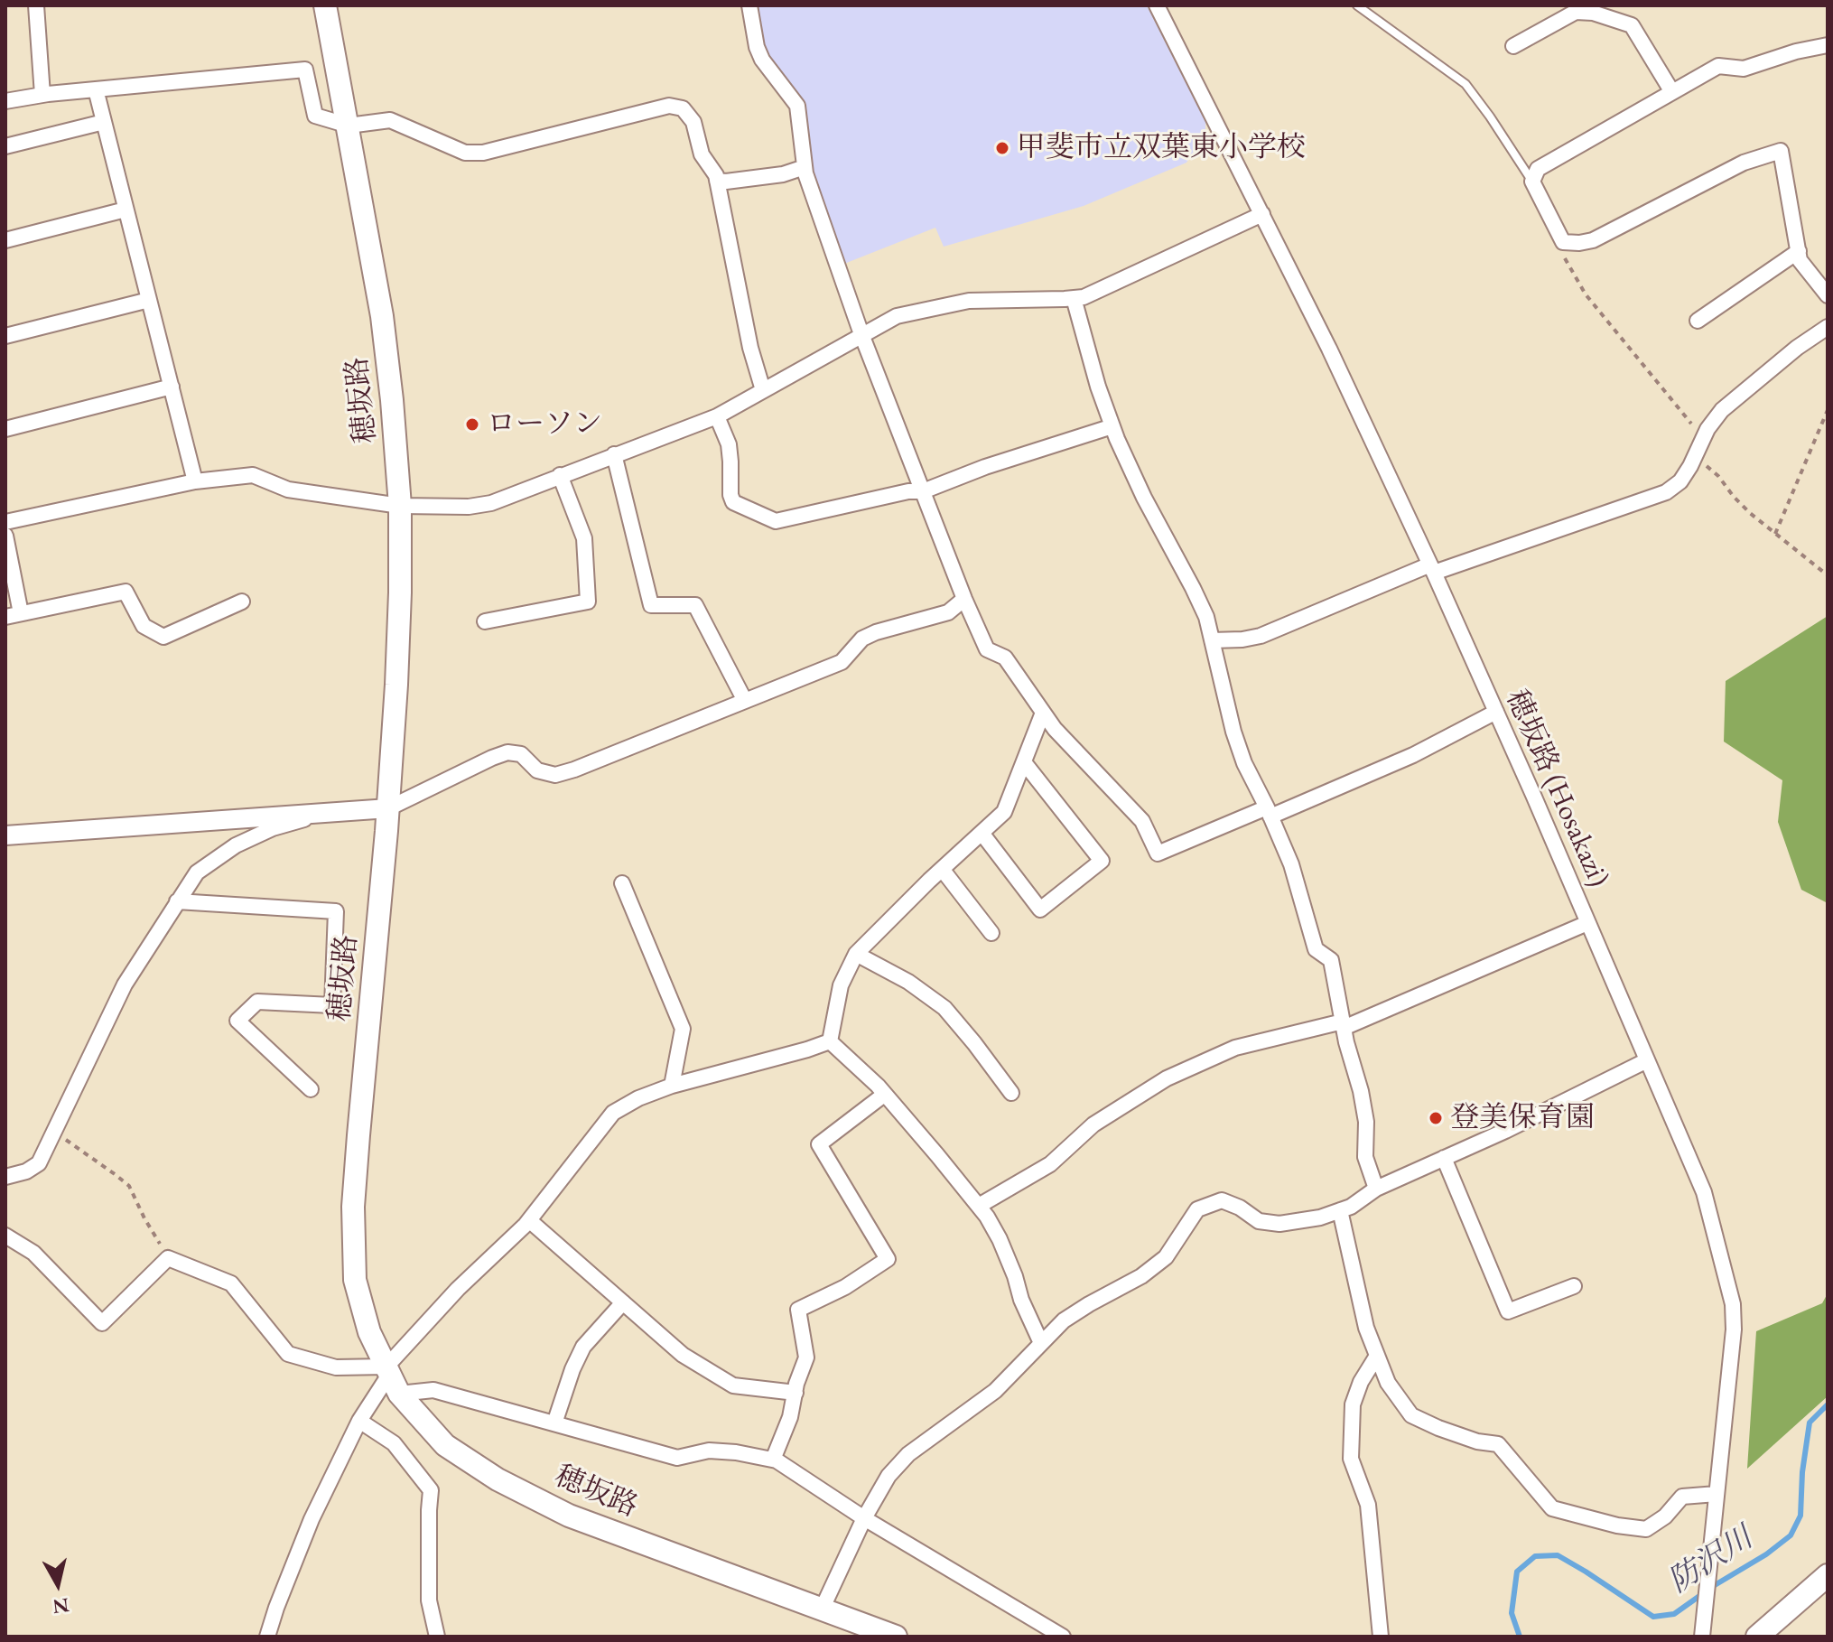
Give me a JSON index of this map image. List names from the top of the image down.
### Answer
{
  "streets": {
    "main road": ["穂坂路"],
    "street": ["穂坂路 (Hosakazi)"]
  },
  "water": ["防沢川"],
  "places": ["甲斐市立双葉東小学校", "ローソン", "登美保育園"],
  "north": "bottom"
}
